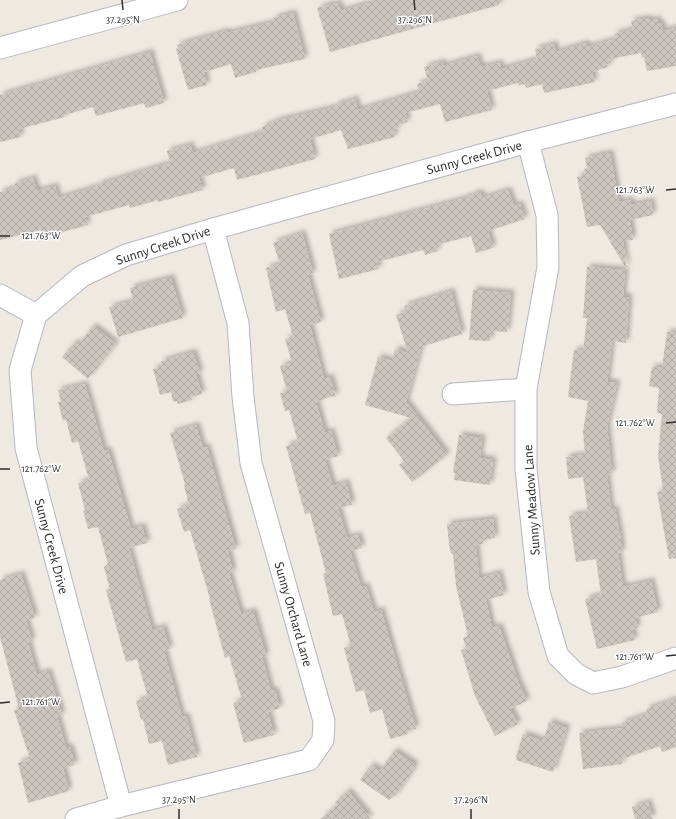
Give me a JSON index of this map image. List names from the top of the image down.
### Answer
{
  "streets": {
    "street": ["Sunny Creek Drive", "Sunny Meadow Lane", "Sunny Orchard Lane"]
  },
  "crossings": [
    ["Sunny Creek Drive", "Sunny Meadow Lane"],
    ["Sunny Creek Drive", "Sunny Orchard Lane"]
  ],
  "coordinates": [
    "37.295°N",
    "37.296°N",
    "121.763°W",
    "121.762°W",
    "121.761°W"
  ]
}
